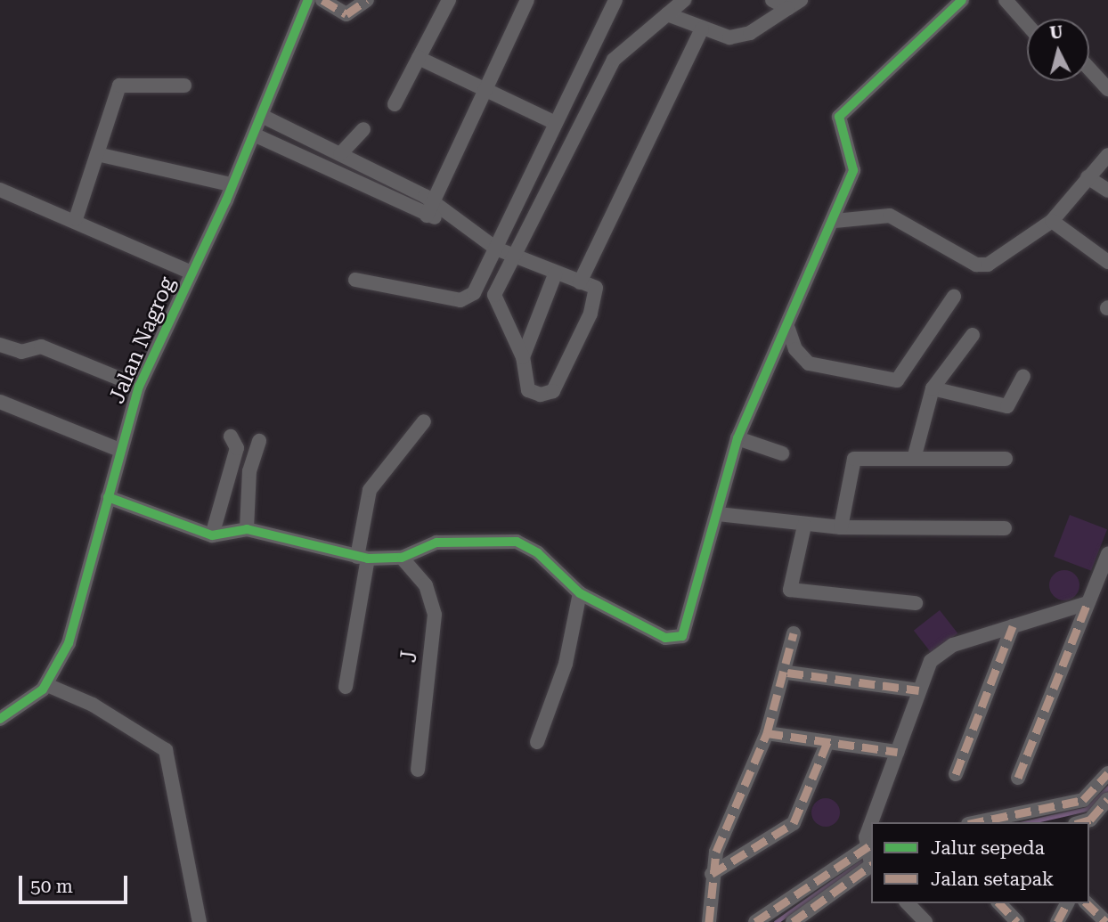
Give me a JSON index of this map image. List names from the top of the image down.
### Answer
{
  "streets": {
    "street": ["Jalan Nagrog", "J"]
  },
  "legend": ["Jalur sepeda", "Jalan setapak"],
  "scale_bar": "50 m",
  "north": "top"
}
